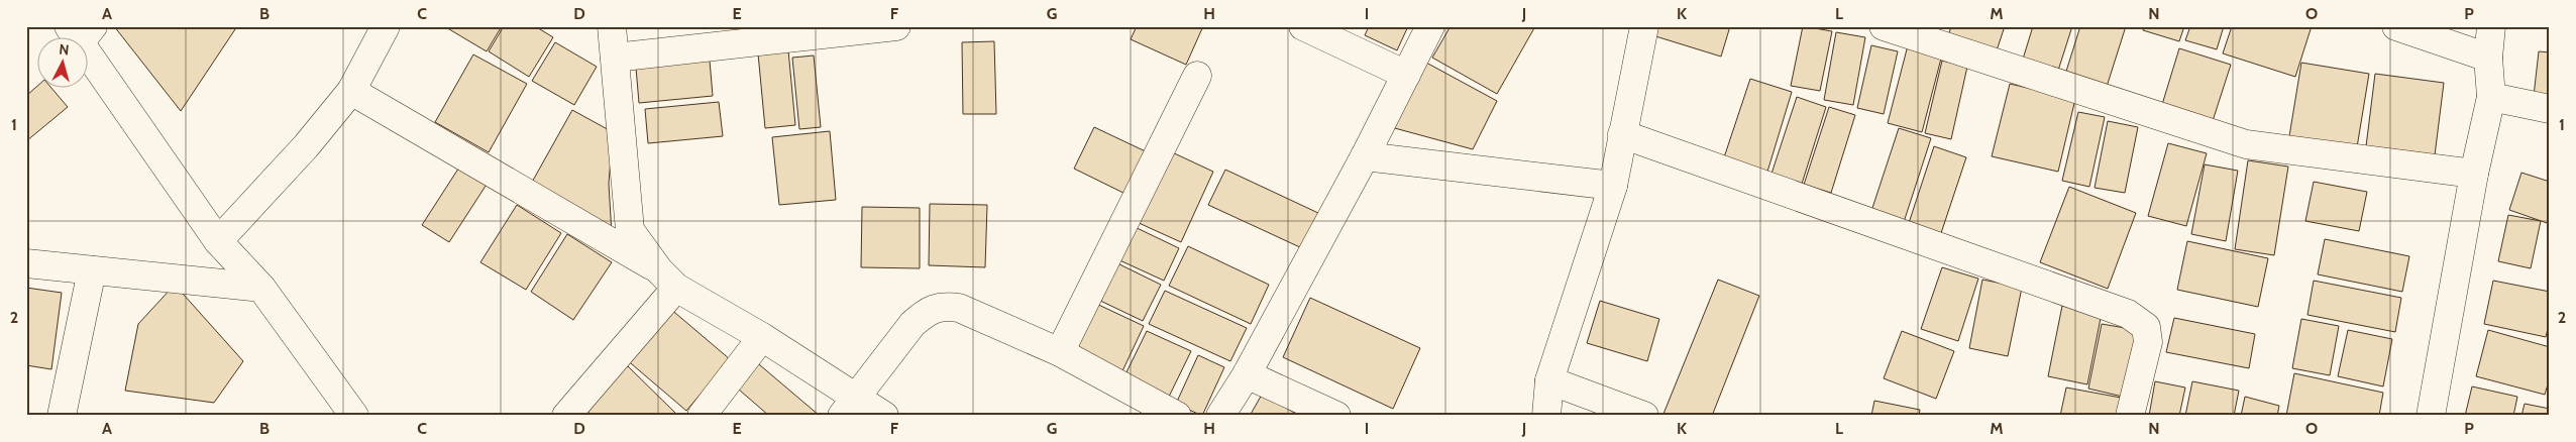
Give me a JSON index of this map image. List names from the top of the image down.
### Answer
{
  "north": "top",
  "grid": {
    "columns": [
      "A",
      "B",
      "C",
      "D",
      "E",
      "F",
      "G",
      "H",
      "I",
      "J",
      "K",
      "L",
      "M",
      "N",
      "O",
      "P"
    ],
    "rows": ["1", "2"]
  }
}
